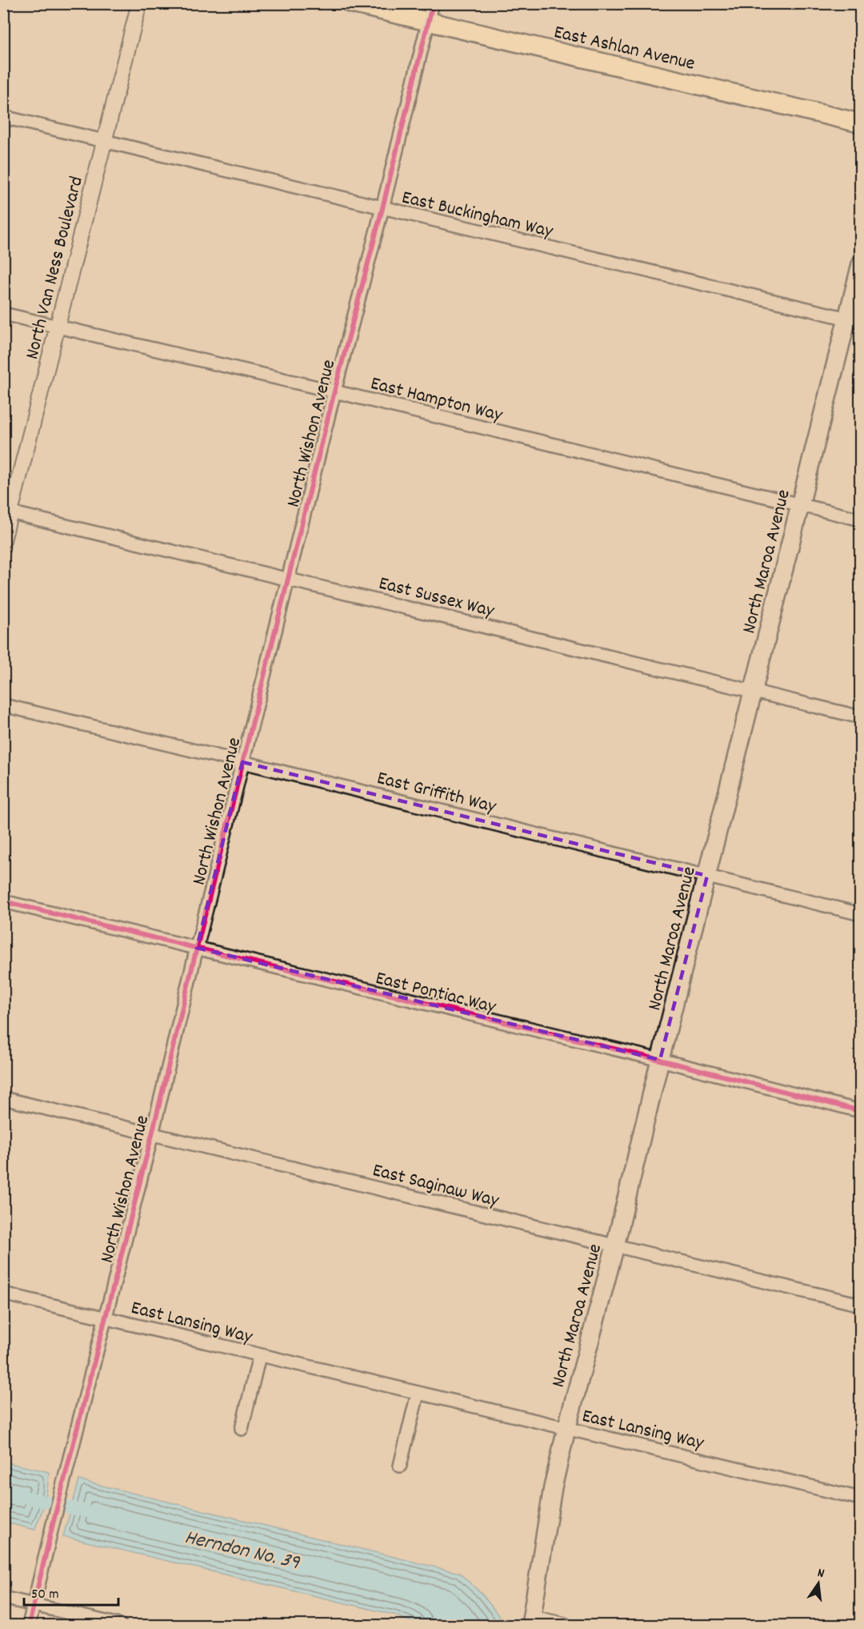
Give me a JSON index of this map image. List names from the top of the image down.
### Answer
{
  "streets": {
    "main road": ["East Ashlan Avenue", "North Maroa Avenue"],
    "street": [
      "East Buckingham Way",
      "North Van Ness Boulevard",
      "East Hampton Way",
      "North Wishon Avenue",
      "East Sussex Way",
      "East Griffith Way",
      "East Pontiac Way",
      "East Saginaw Way",
      "East Lansing Way"
    ]
  },
  "crossings": [
    ["East Ashlan Avenue", "North Wishon Avenue"],
    ["East Buckingham Way", "North Van Ness Boulevard"],
    ["East Buckingham Way", "North Wishon Avenue"],
    ["East Buckingham Way", "North Maroa Avenue"],
    ["North Van Ness Boulevard", "East Hampton Way"],
    ["North Van Ness Boulevard", "East Sussex Way"],
    ["East Hampton Way", "North Wishon Avenue"],
    ["East Hampton Way", "North Maroa Avenue"],
    ["North Wishon Avenue", "East Sussex Way"],
    ["North Wishon Avenue", "East Griffith Way"],
    ["North Wishon Avenue", "East Pontiac Way"],
    ["North Wishon Avenue", "East Saginaw Way"],
    ["North Wishon Avenue", "East Lansing Way"],
    ["North Maroa Avenue", "East Sussex Way"],
    ["North Maroa Avenue", "East Griffith Way"],
    ["North Maroa Avenue", "East Pontiac Way"],
    ["North Maroa Avenue", "East Saginaw Way"],
    ["North Maroa Avenue", "East Lansing Way"]
  ],
  "water": ["Herndon No. 39"],
  "scale_bar": "50 m",
  "north": "top"
}
